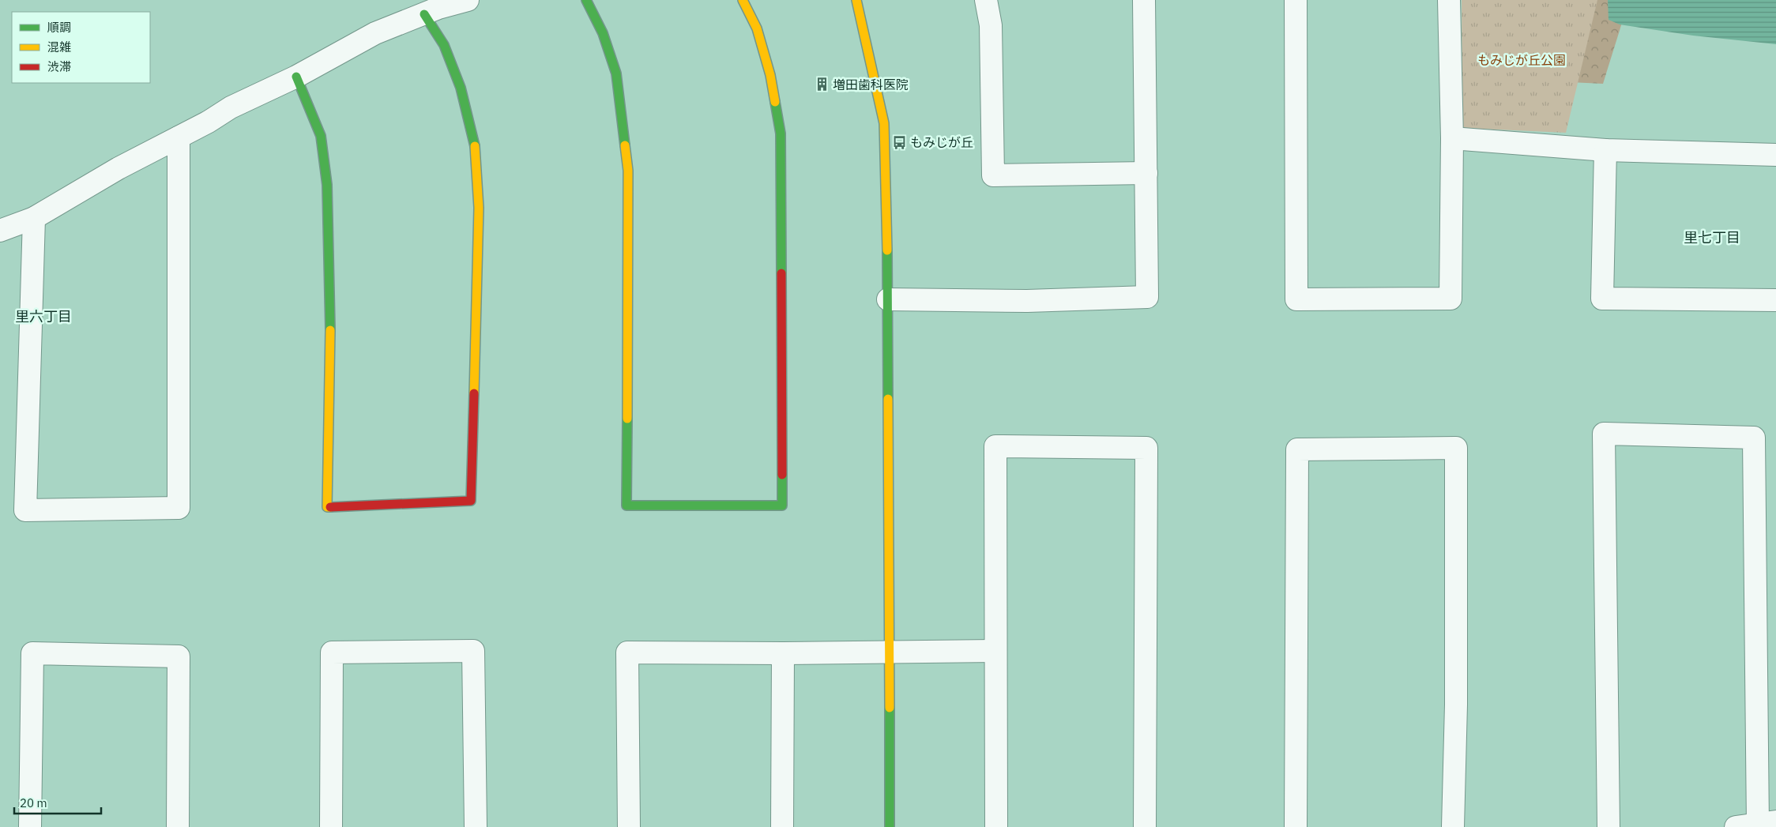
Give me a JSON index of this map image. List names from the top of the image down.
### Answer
{
  "districts": ["里七丁目", "里六丁目"],
  "parks": ["もみじが丘公園"],
  "places": {
    "building": ["増田歯科医院"],
    "bus stop": ["もみじが丘"]
  },
  "legend": ["順調", "混雑", "渋滞"],
  "scale_bar": "20 m"
}
